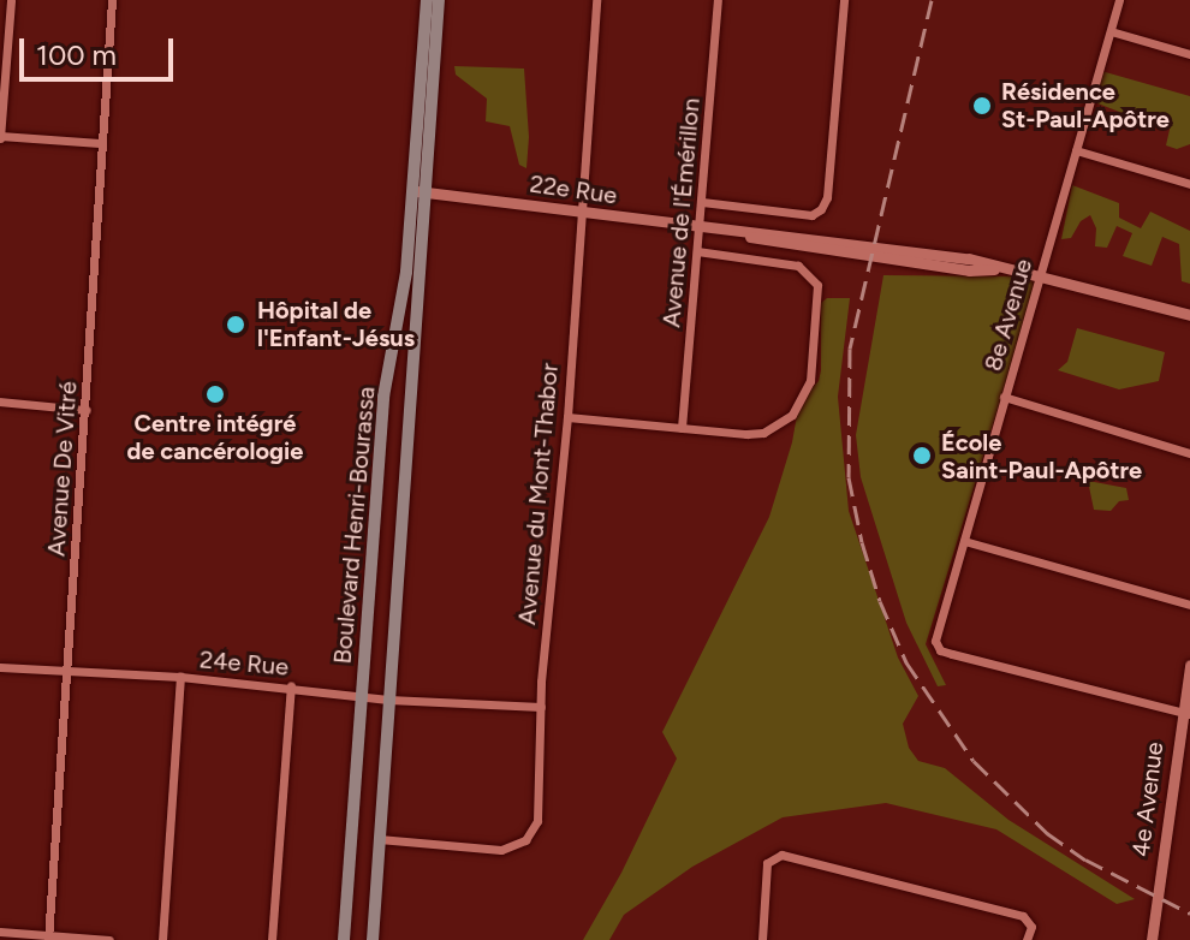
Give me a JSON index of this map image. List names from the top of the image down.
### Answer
{
  "streets": {
    "main road": ["Boulevard Henri-Bourassa"],
    "street": [
      "22e Rue",
      "Avenue de l'Émérillon",
      "8e Avenue",
      "Avenue De Vitré",
      "Avenue du Mont-Thabor",
      "24e Rue",
      "4e Avenue"
    ]
  },
  "crossings": [
    ["22e Rue", "Avenue de l'Émérillon"],
    ["22e Rue", "8e Avenue"],
    ["22e Rue", "Avenue du Mont-Thabor"],
    ["22e Rue", "Boulevard Henri-Bourassa"],
    ["8e Avenue", "4e Avenue"],
    ["Avenue De Vitré", "24e Rue"],
    ["Avenue du Mont-Thabor", "Boulevard Henri-Bourassa"],
    ["Avenue du Mont-Thabor", "24e Rue"],
    ["Boulevard Henri-Bourassa", "24e Rue"]
  ],
  "places": [
    "Résidence St-Paul-Apôtre",
    "Hôpital de l'Enfant-Jésus",
    "Centre intégré de cancérologie",
    "École Saint-Paul-Apôtre"
  ],
  "scale_bar": "100 m"
}
